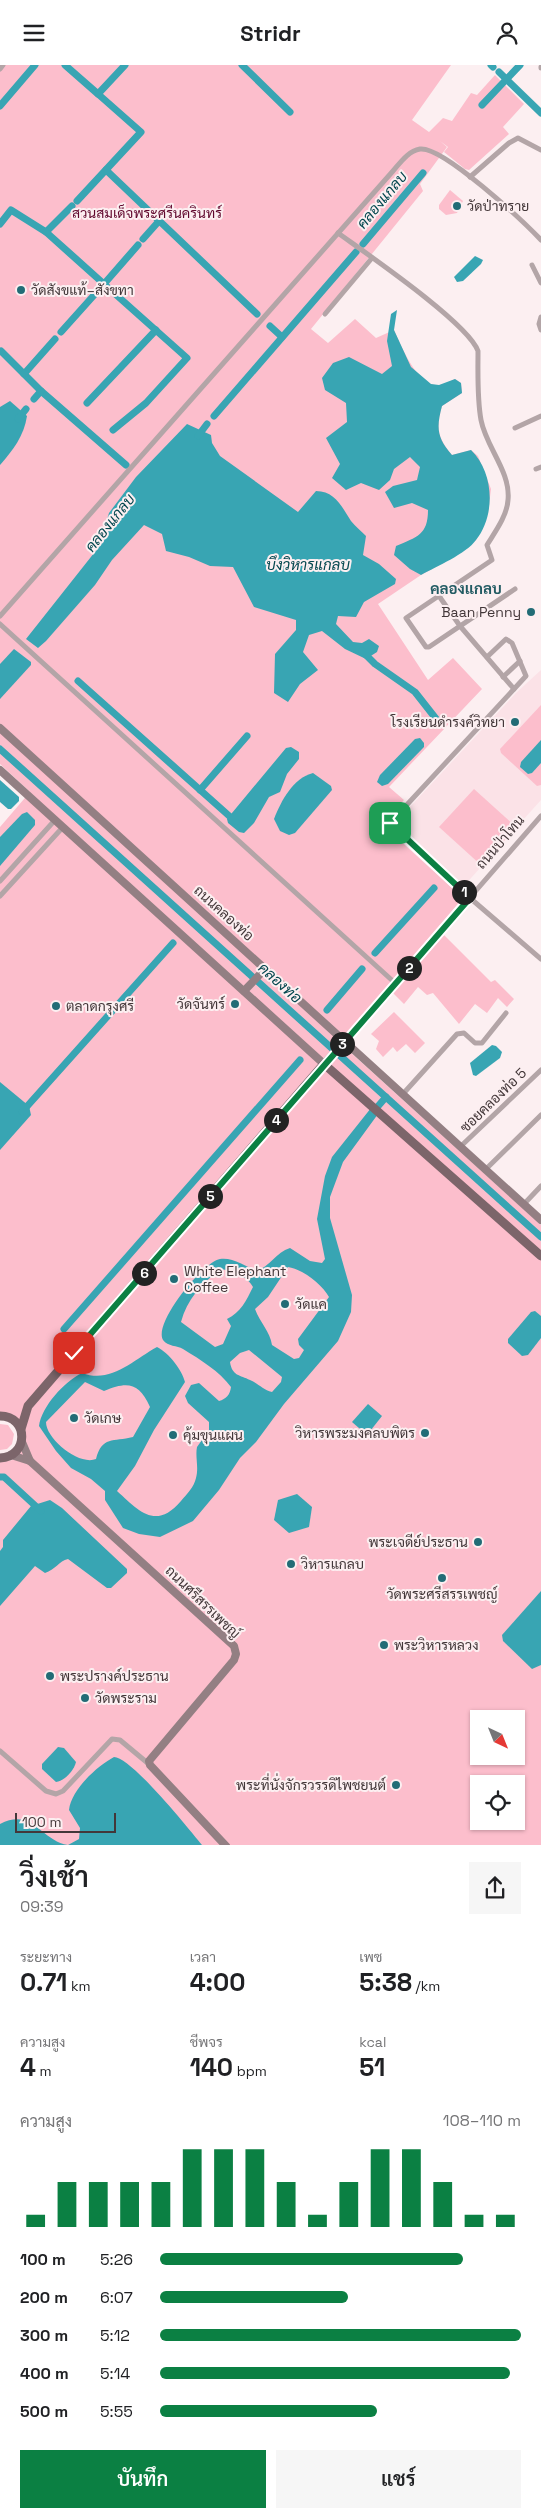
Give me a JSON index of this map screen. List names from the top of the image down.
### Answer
{
  "streets": {
    "main road": ["ถนนป่าโทน"],
    "street": ["ถนนคลองท่อ", "ซอยคลองท่อ 5", "ถนนศรีสรรเพชญ์"]
  },
  "crossings": [
    ["ถนนป่าโทน", "ถนนคลองท่อ"],
    ["ถนนป่าโทน", "ถนนศรีสรรเพชญ์"],
    ["ถนนคลองท่อ", "ซอยคลองท่อ 5"]
  ],
  "districts": ["คลองแกลบ"],
  "water": ["คลองแกลบ", "บึงวิหารแกลบ", "คลองท่อ"],
  "parks": ["สวนสมเด็จพระศรีนครินทร์"],
  "places": [
    "วัดป่าทราย",
    "วัดสังขแท้–สังขทา",
    "Baan Penny",
    "โรงเรียนดำรงค์วิทยา",
    "วัดจันทร์",
    "ตลาดกรุงศรี",
    "White Elephant Coffee",
    "วัดแค",
    "วัดเกษ",
    "วิหารพระมงคลบพิตร",
    "คุ้มขุนแผน",
    "พระเจดีย์ประธาน",
    "วิหารแกลบ",
    "วัดพระศรีสรรเพชญ์",
    "พระวิหารหลวง",
    "พระปรางค์ประธาน",
    "วัดพระราม",
    "พระที่นั่งจักรวรรดิไพชยนต์"
  ],
  "scale_bar": "100 m",
  "north": "bottom right",
  "page": {
    "header": "Stridr",
    "pins": [
      "1",
      "2",
      "3",
      "4",
      "5",
      "6"
    ],
    "scale": "100 m",
    "heading": ["วิ่งเช้า", "09:39"],
    "stats": [
      ["ระยะทาง", "0.71 km"],
      ["เวลา", "4:00"],
      ["เพซ", "5:38 /km"],
      ["ความสูง", "4 m"],
      ["ชีพจร", "140 bpm"],
      ["kcal", "51"]
    ],
    "chart": ["ความสูง", "108–110 m"],
    "list": [
      {
        "name": "100 m",
        "note": "5:26"
      },
      {
        "name": "200 m",
        "note": "6:07"
      },
      {
        "name": "300 m",
        "note": "5:12"
      },
      {
        "name": "400 m",
        "note": "5:14"
      },
      {
        "name": "500 m",
        "note": "5:55"
      }
    ],
    "buttons": ["บันทึก", "แชร์"]
  }
}
